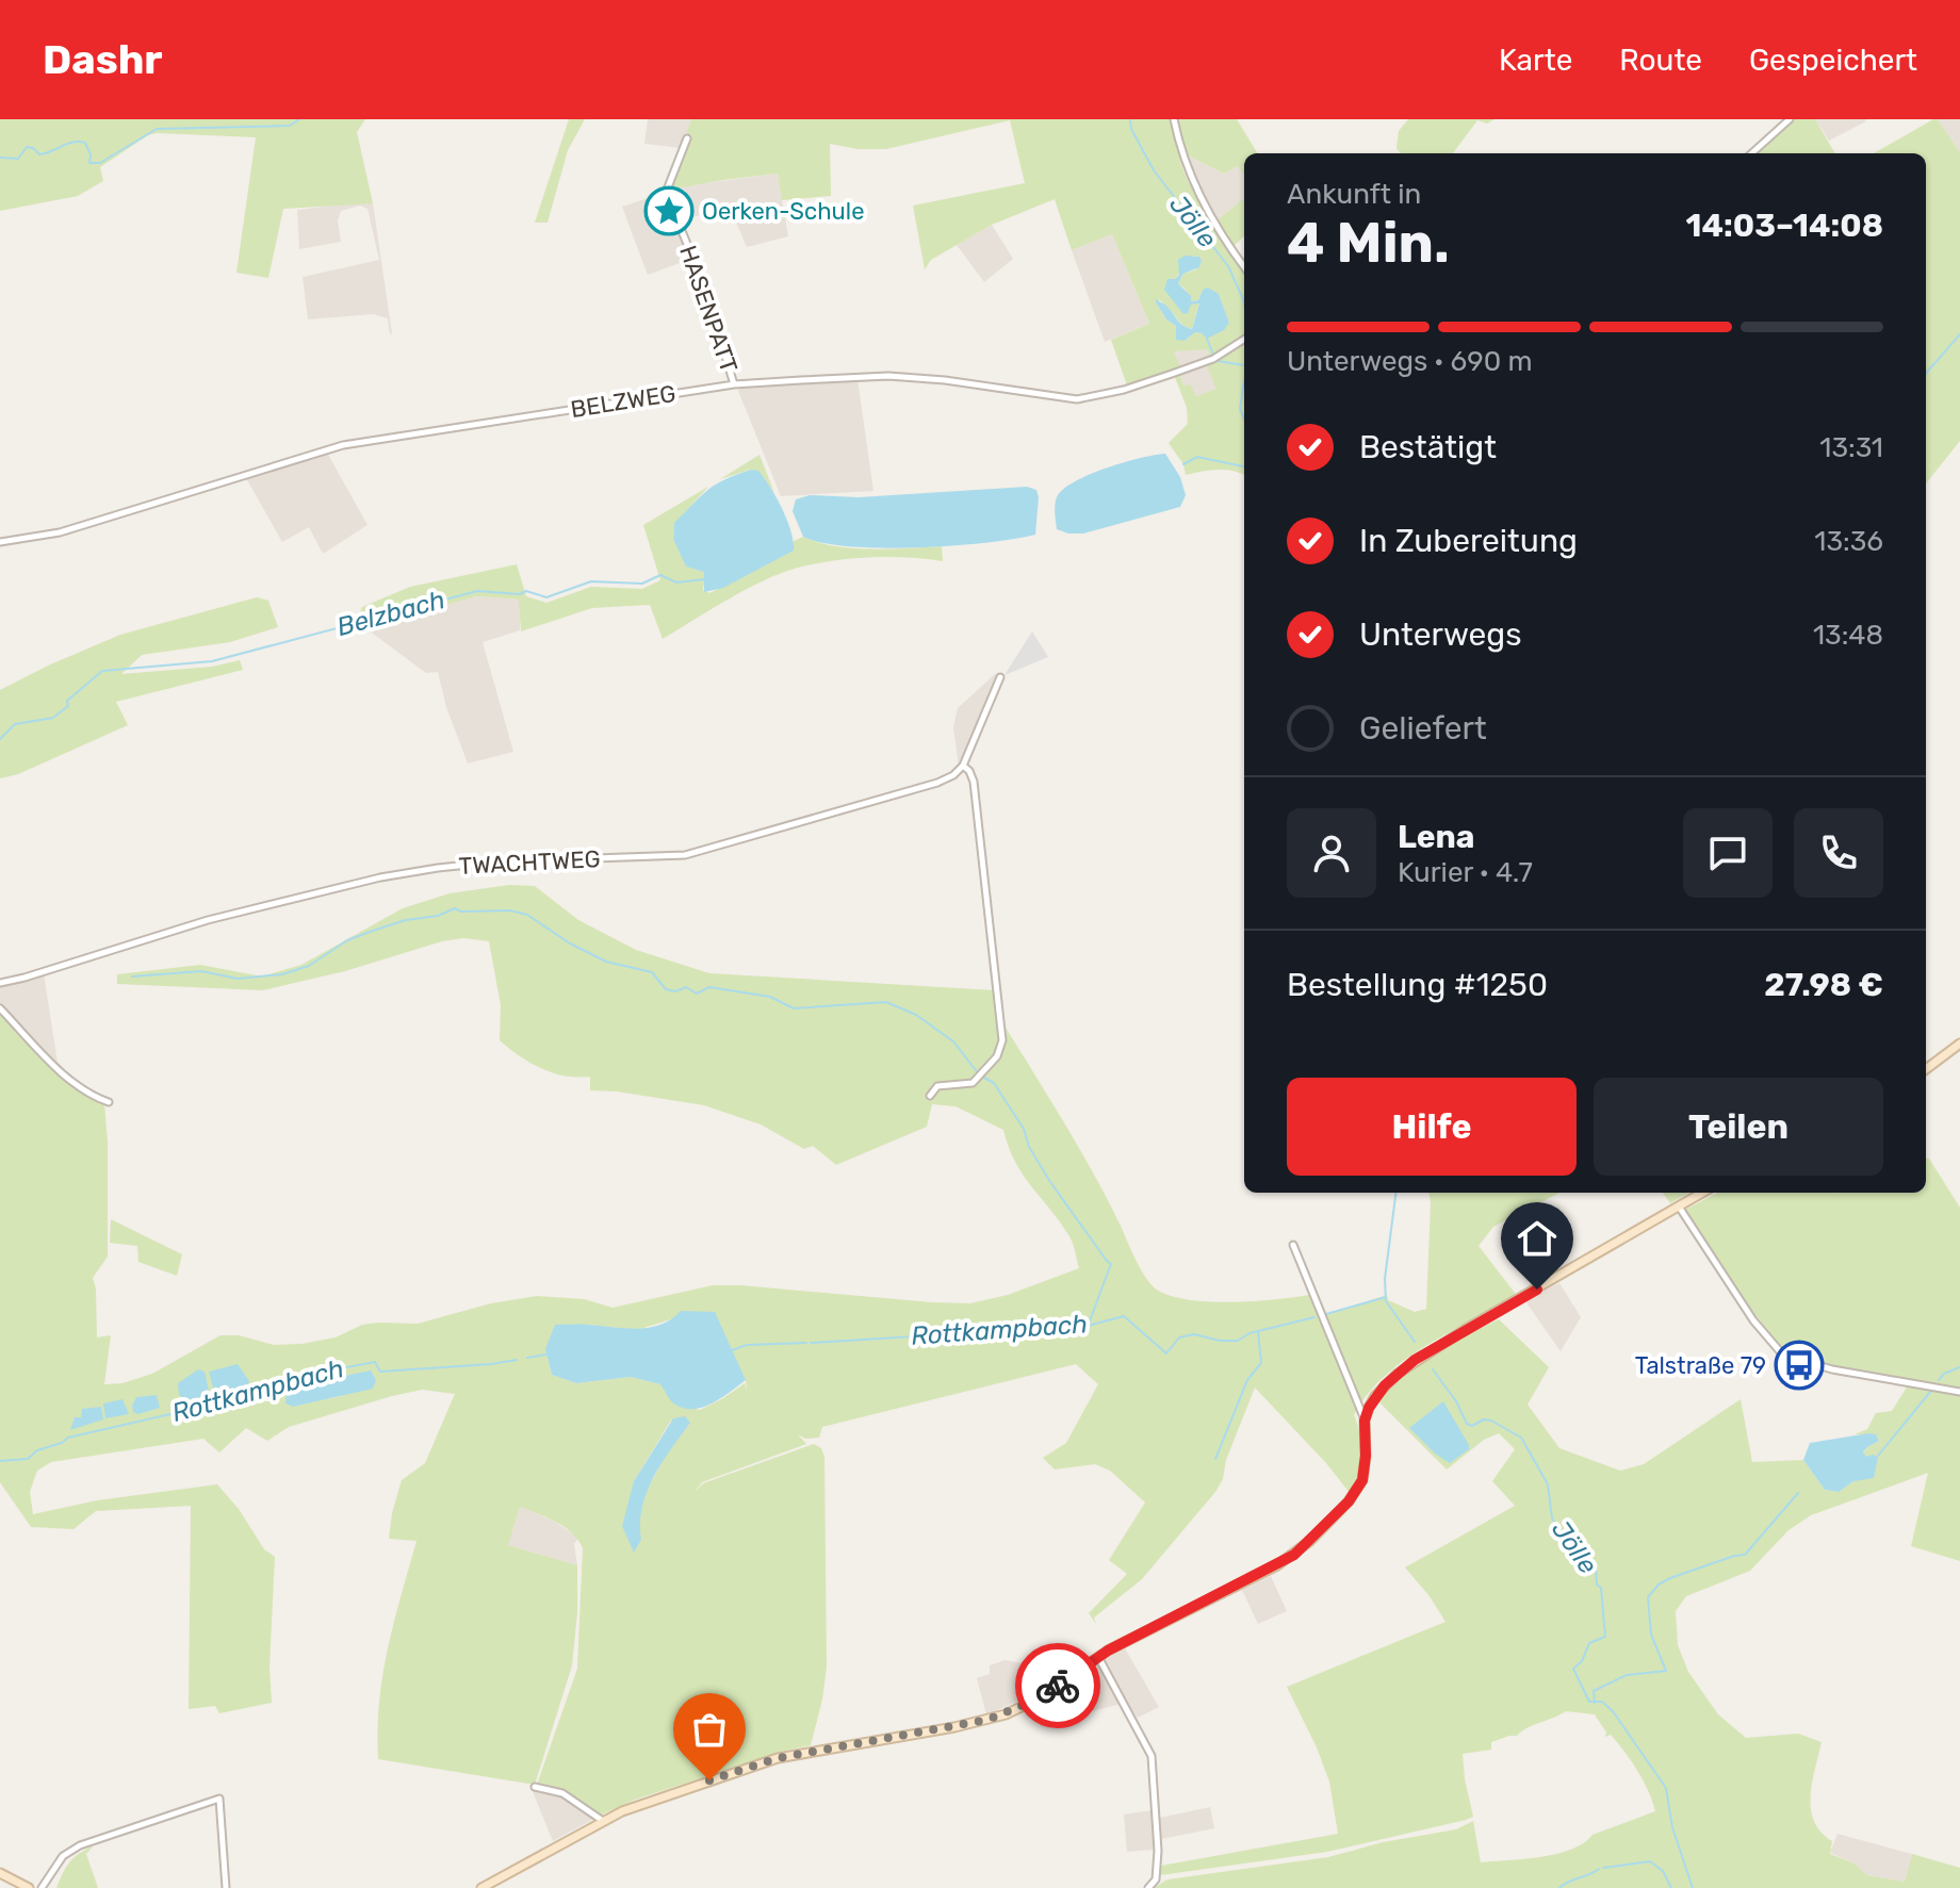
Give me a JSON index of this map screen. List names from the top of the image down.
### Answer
{
  "streets": {
    "street": ["HASENPATT", "BELZWEG", "TWACHTWEG"]
  },
  "crossings": [
    ["HASENPATT", "BELZWEG"]
  ],
  "water": ["Jölle", "Belzbach", "Rottkampbach"],
  "places": {
    "place": ["Oerken-Schule"],
    "bus stop": ["Talstraße 79"]
  },
  "page": {
    "header": "Dashr",
    "nav": ["Karte", "Route", "Gespeichert"],
    "heading": ["4 Min.", "Ankunft in", "14:03–14:08"],
    "panel": [
      "Lena",
      "Kurier · 4.7",
      "Bestellung #1250",
      "27.98 €"
    ],
    "bar": "Unterwegs · 690 m",
    "list": [
      ["Bestätigt", "13:31"],
      ["In Zubereitung", "13:36"],
      ["Unterwegs", "13:48"],
      "Geliefert"
    ],
    "buttons": ["Hilfe", "Teilen"]
  }
}
